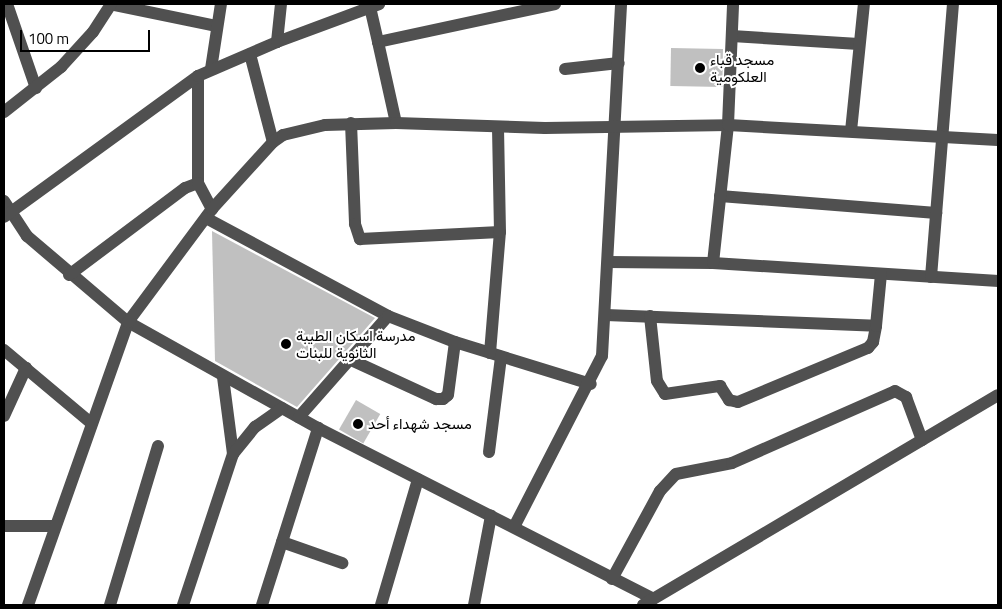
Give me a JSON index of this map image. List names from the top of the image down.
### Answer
{
  "places": ["مسجد قباء العلكومية", "مدرسة اسكان الطيبة الثانوية للبنات", "مسجد شهداء أحد"],
  "scale_bar": "100 m"
}
